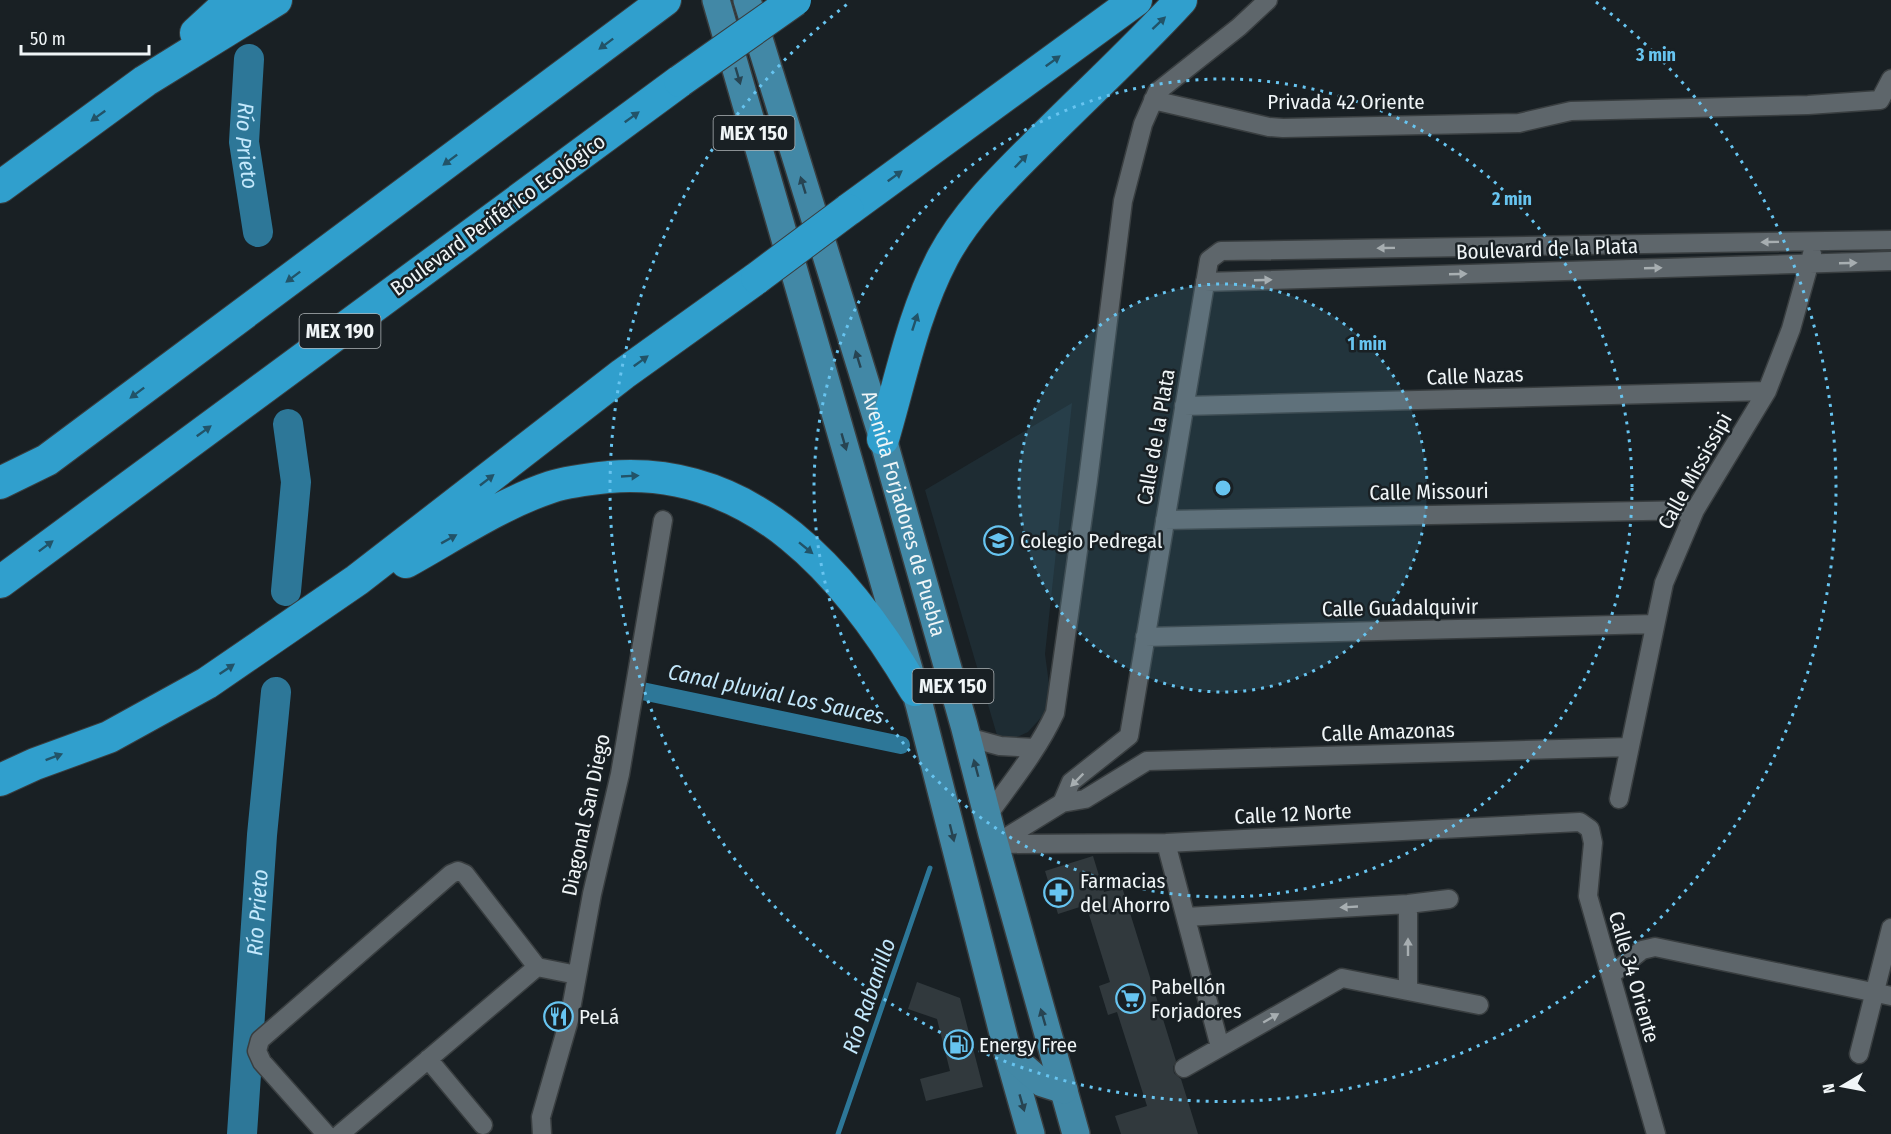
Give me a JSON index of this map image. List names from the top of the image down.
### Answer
{
  "streets": {
    "highway": ["Boulevard Periférico Ecológico", "MEX 190"],
    "main road": ["MEX 150", "Avenida Forjadores de Puebla"],
    "street": [
      "Privada 42 Oriente",
      "Boulevard de la Plata",
      "Calle Nazas",
      "Calle de la Plata",
      "Calle Mississipi",
      "Calle Missouri",
      "Calle Guadalquivir",
      "Calle Amazonas",
      "Calle 12 Norte",
      "Diagonal San Diego",
      "Calle 34 Oriente"
    ]
  },
  "crossings": [
    ["Boulevard de la Plata", "Calle de la Plata"],
    ["Boulevard de la Plata", "Calle Mississipi"],
    ["Calle Nazas", "Calle de la Plata"],
    ["Calle Nazas", "Calle Mississipi"],
    ["Calle de la Plata", "Calle Missouri"],
    ["Calle de la Plata", "Calle Guadalquivir"],
    ["Calle Mississipi", "Calle Missouri"],
    ["Calle Mississipi", "Calle Guadalquivir"],
    ["Calle Mississipi", "Calle Amazonas"],
    ["Avenida Forjadores de Puebla", "Calle 12 Norte"],
    ["Calle 12 Norte", "Calle 34 Oriente"]
  ],
  "water": ["Río Prieto", "Canal pluvial Los Sauces", "Río Rabanillo"],
  "places": {
    "school or university": ["Colegio Pedregal"],
    "pharmacy": ["Farmacias del Ahorro"],
    "supermarket": ["Pabellón Forjadores"],
    "restaurant": ["PeLá"],
    "fuel station": ["Energy Free"]
  },
  "scale_bar": "50 m",
  "north": "left",
  "rings": ["3 min", "2 min", "1 min"]
}
